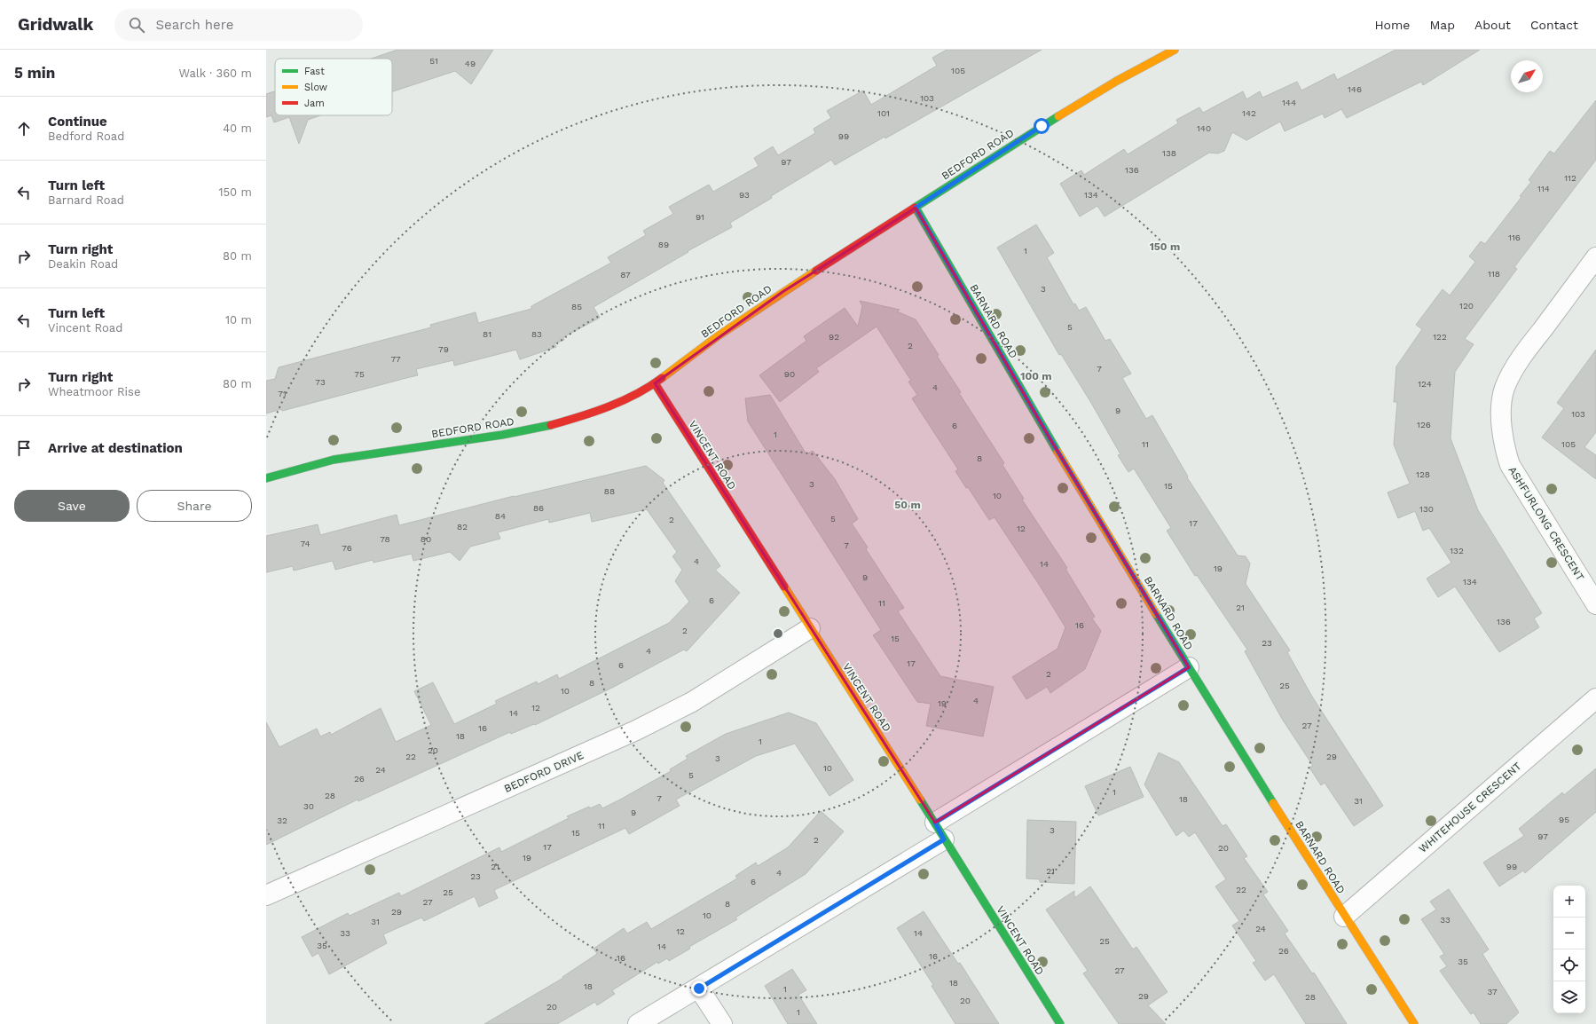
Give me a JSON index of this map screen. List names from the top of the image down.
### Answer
{
  "streets": {
    "street": [
      "BEDFORD ROAD",
      "BARNARD ROAD",
      "VINCENT ROAD",
      "ASHFURLONG CRESCENT",
      "BEDFORD DRIVE",
      "WHITEHOUSE CRESCENT"
    ]
  },
  "crossings": [
    ["BEDFORD ROAD", "BARNARD ROAD"],
    ["BEDFORD ROAD", "VINCENT ROAD"],
    ["BARNARD ROAD", "WHITEHOUSE CRESCENT"],
    ["VINCENT ROAD", "BEDFORD DRIVE"]
  ],
  "house_numbers": [
    "51",
    "49",
    "105",
    "146",
    "103",
    "144",
    "101",
    "142",
    "140",
    "99",
    "138",
    "97",
    "136",
    "112",
    "114",
    "93",
    "134",
    "91",
    "116",
    "89",
    "1",
    "118",
    "87",
    "3",
    "120",
    "85",
    "5",
    "81",
    "83",
    "92",
    "122",
    "2",
    "79",
    "77",
    "7",
    "75",
    "90",
    "73",
    "124",
    "4",
    "71",
    "9",
    "103",
    "126",
    "6",
    "1",
    "11",
    "105",
    "8",
    "128",
    "3",
    "15",
    "88",
    "10",
    "86",
    "130",
    "84",
    "5",
    "2",
    "17",
    "82",
    "12",
    "78",
    "80",
    "74",
    "7",
    "76",
    "132",
    "4",
    "14",
    "19",
    "9",
    "134",
    "6",
    "11",
    "21",
    "136",
    "16",
    "2",
    "15",
    "23",
    "4",
    "17",
    "6",
    "2",
    "8",
    "25",
    "10",
    "4",
    "19",
    "12",
    "14",
    "27",
    "16",
    "18",
    "1",
    "20",
    "22",
    "29",
    "3",
    "10",
    "24",
    "5",
    "26",
    "1",
    "28",
    "7",
    "18",
    "31",
    "30",
    "9",
    "95",
    "32",
    "11",
    "3",
    "15",
    "97",
    "2",
    "17",
    "20",
    "19",
    "21",
    "99",
    "21",
    "4",
    "23",
    "6",
    "22",
    "25",
    "27",
    "8",
    "29",
    "10",
    "33",
    "31",
    "24",
    "12",
    "33",
    "14",
    "25",
    "35",
    "14",
    "26",
    "16",
    "16",
    "35",
    "27",
    "18",
    "18",
    "1",
    "37",
    "29",
    "28",
    "20",
    "20",
    "1"
  ],
  "legend": ["Fast", "Slow", "Jam"],
  "north": "top right",
  "page": {
    "header": "Gridwalk",
    "search": "Search here",
    "nav": [
      "Home",
      "Map",
      "About",
      "Contact"
    ],
    "heading": ["5 min", "Walk · 360 m"],
    "list": [
      ["Continue", "Bedford Road", "40 m"],
      ["Turn left", "Barnard Road", "150 m"],
      ["Turn right", "Deakin Road", "80 m"],
      ["Turn left", "Vincent Road", "10 m"],
      ["Turn right", "Wheatmoor Rise", "80 m"],
      "Arrive at destination"
    ],
    "buttons": ["Save", "Share"],
    "map_buttons": ["+", "−"]
  },
  "rings": ["150 m", "100 m", "50 m"]
}
